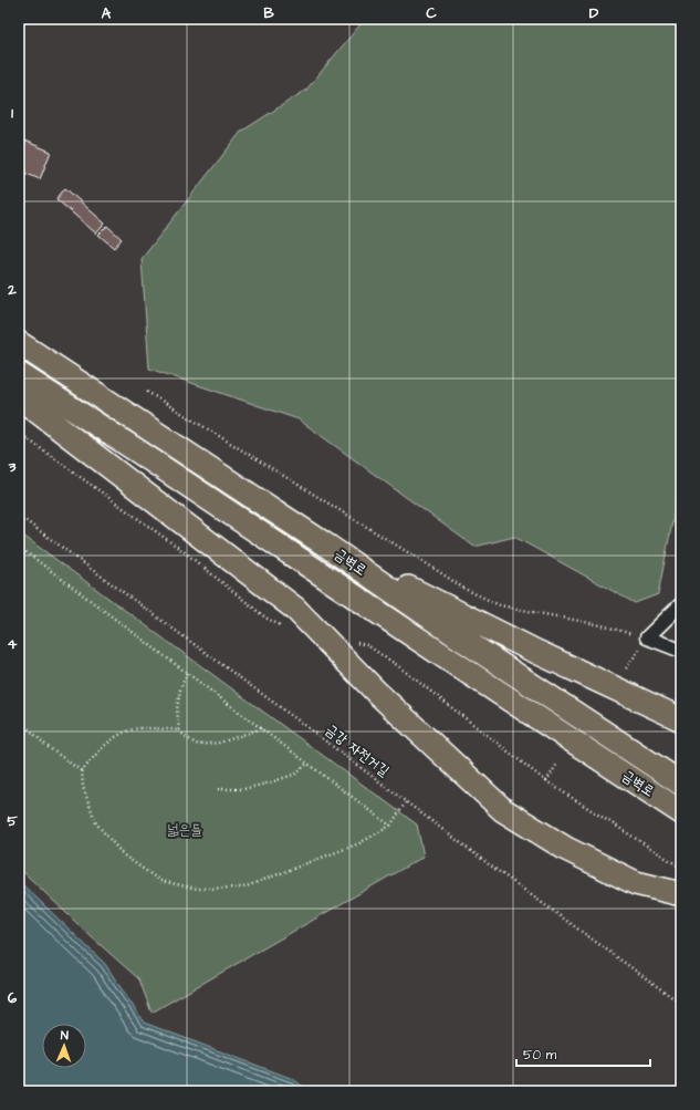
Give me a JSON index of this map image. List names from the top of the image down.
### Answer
{
  "streets": {
    "highway": ["금벽로"],
    "path": ["금강 자전거길"]
  },
  "parks": ["넓은들"],
  "scale_bar": "50 m",
  "north": "top",
  "grid": {
    "columns": [
      "A",
      "B",
      "C",
      "D"
    ],
    "rows": [
      "1",
      "2",
      "3",
      "4",
      "5",
      "6"
    ]
  }
}
